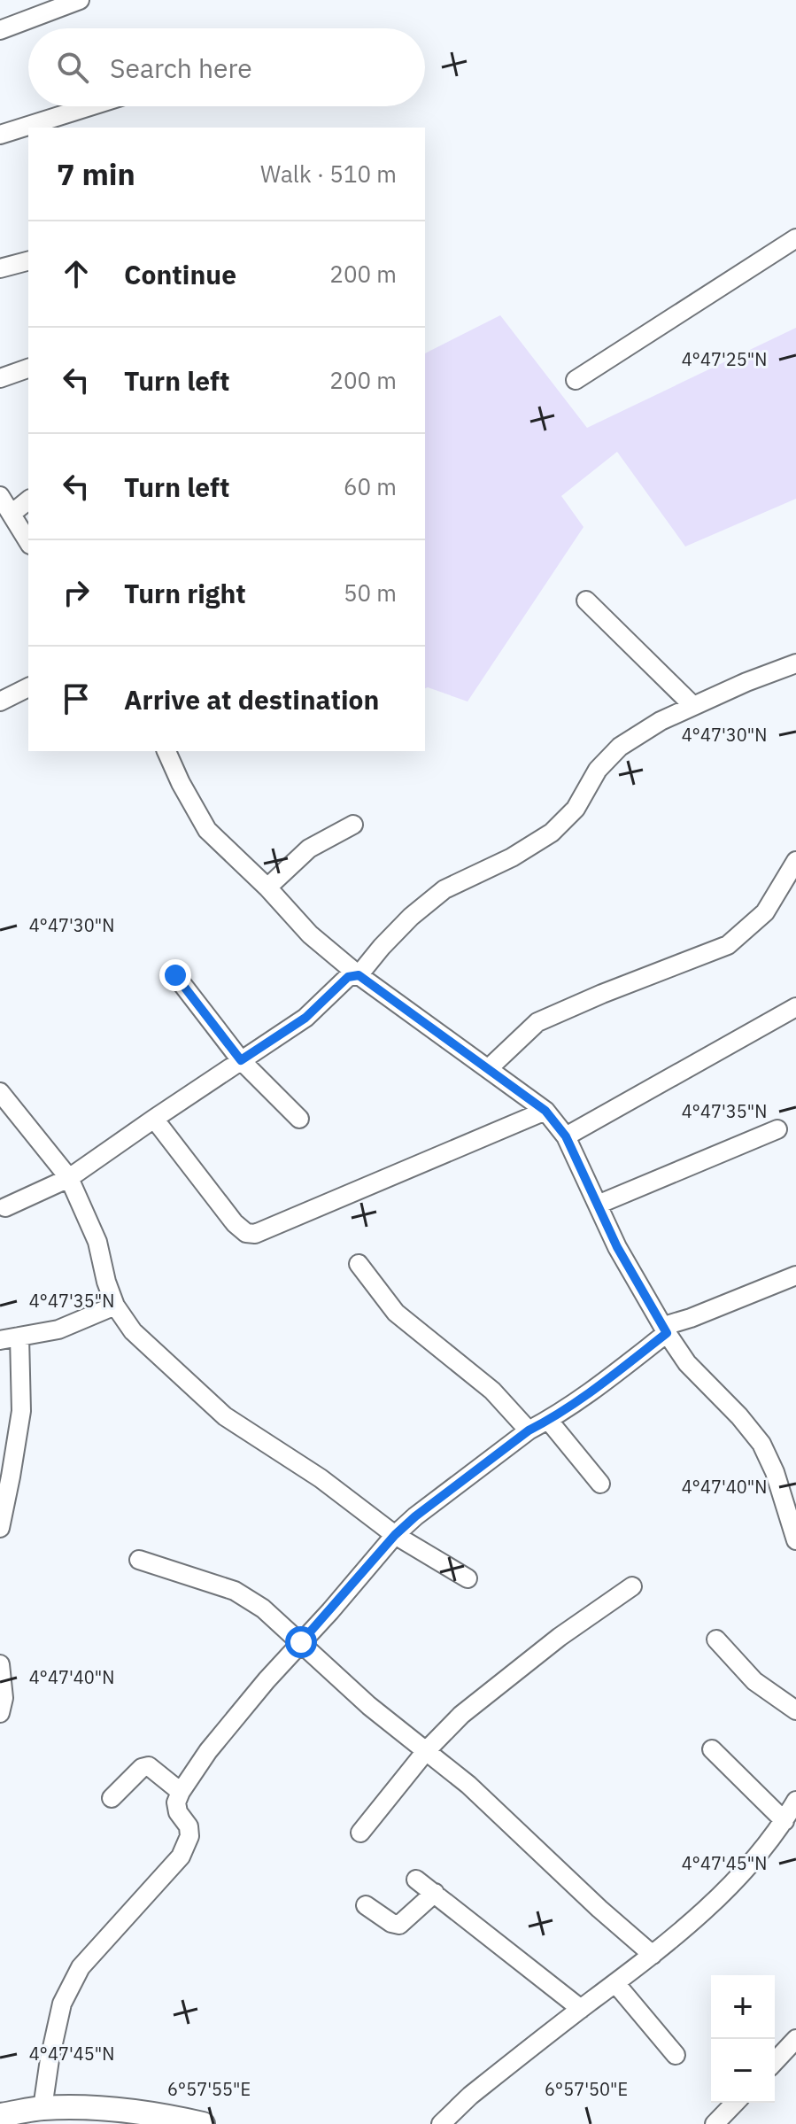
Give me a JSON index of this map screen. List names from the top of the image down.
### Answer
{
  "page": {
    "search": "Search here",
    "heading": ["7 min", "Walk · 510 m"],
    "list": [
      ["Continue", "200 m"],
      ["Turn left", "200 m"],
      ["Turn left", "60 m"],
      ["Turn right", "50 m"],
      "Arrive at destination"
    ],
    "map_buttons": ["+", "−"]
  },
  "coordinates": [
    "4°47'25\"N",
    "4°47'30\"N",
    "4°47'35\"N",
    "4°47'40\"N",
    "4°47'45\"N",
    "6°57'55\"E",
    "6°57'50\"E"
  ]
}
